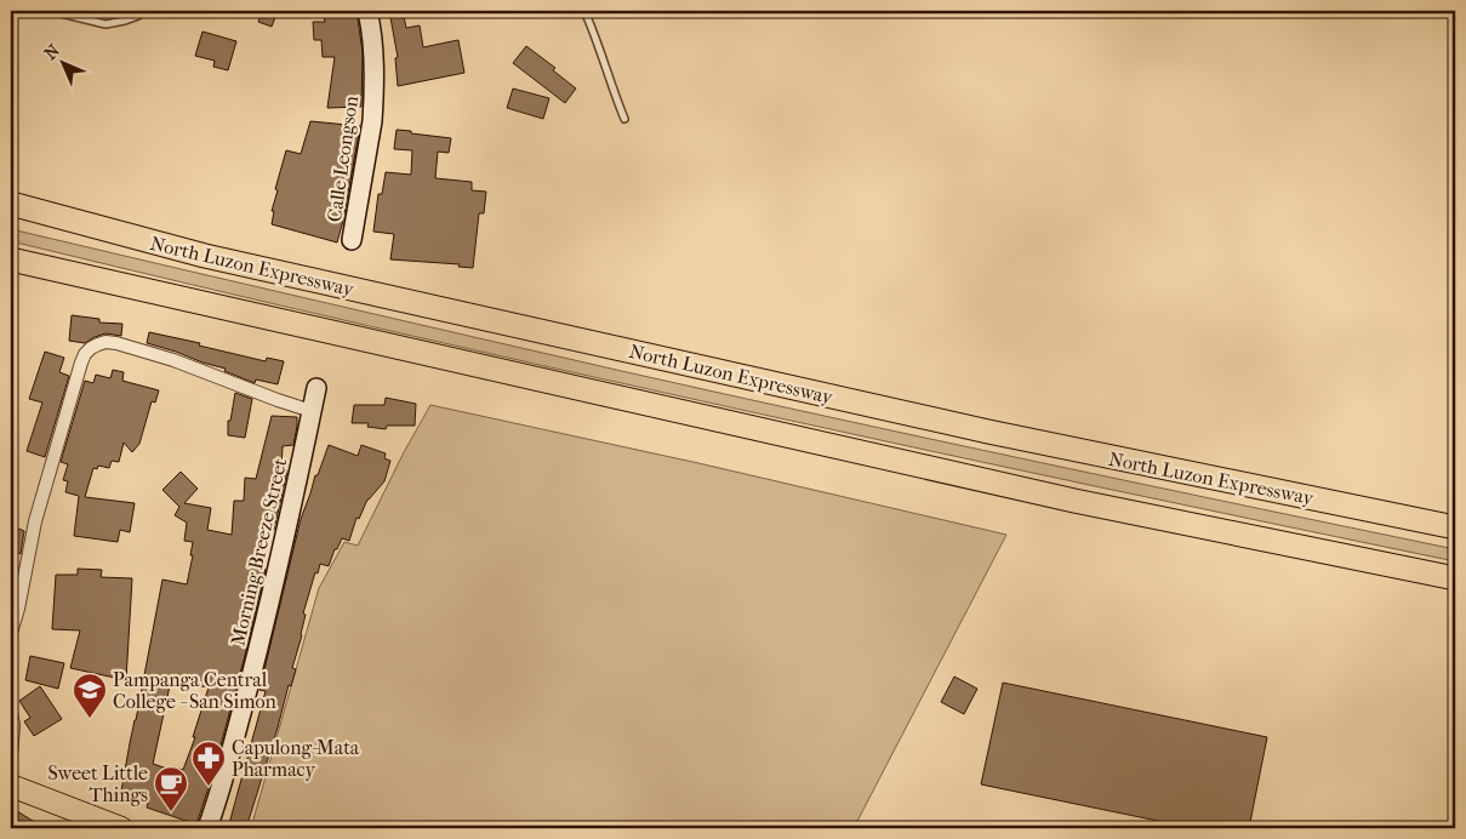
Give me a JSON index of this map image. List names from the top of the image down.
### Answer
{
  "streets": {
    "highway": ["North Luzon Expressway"],
    "main road": ["Calle Leongson", "Morning Breeze Street"]
  },
  "places": {
    "school or university": ["Pampanga Central College - San Simon"],
    "pharmacy": ["Capulong-Mata Pharmacy"],
    "cafe": ["Sweet Little Things"]
  },
  "north": "top left"
}
